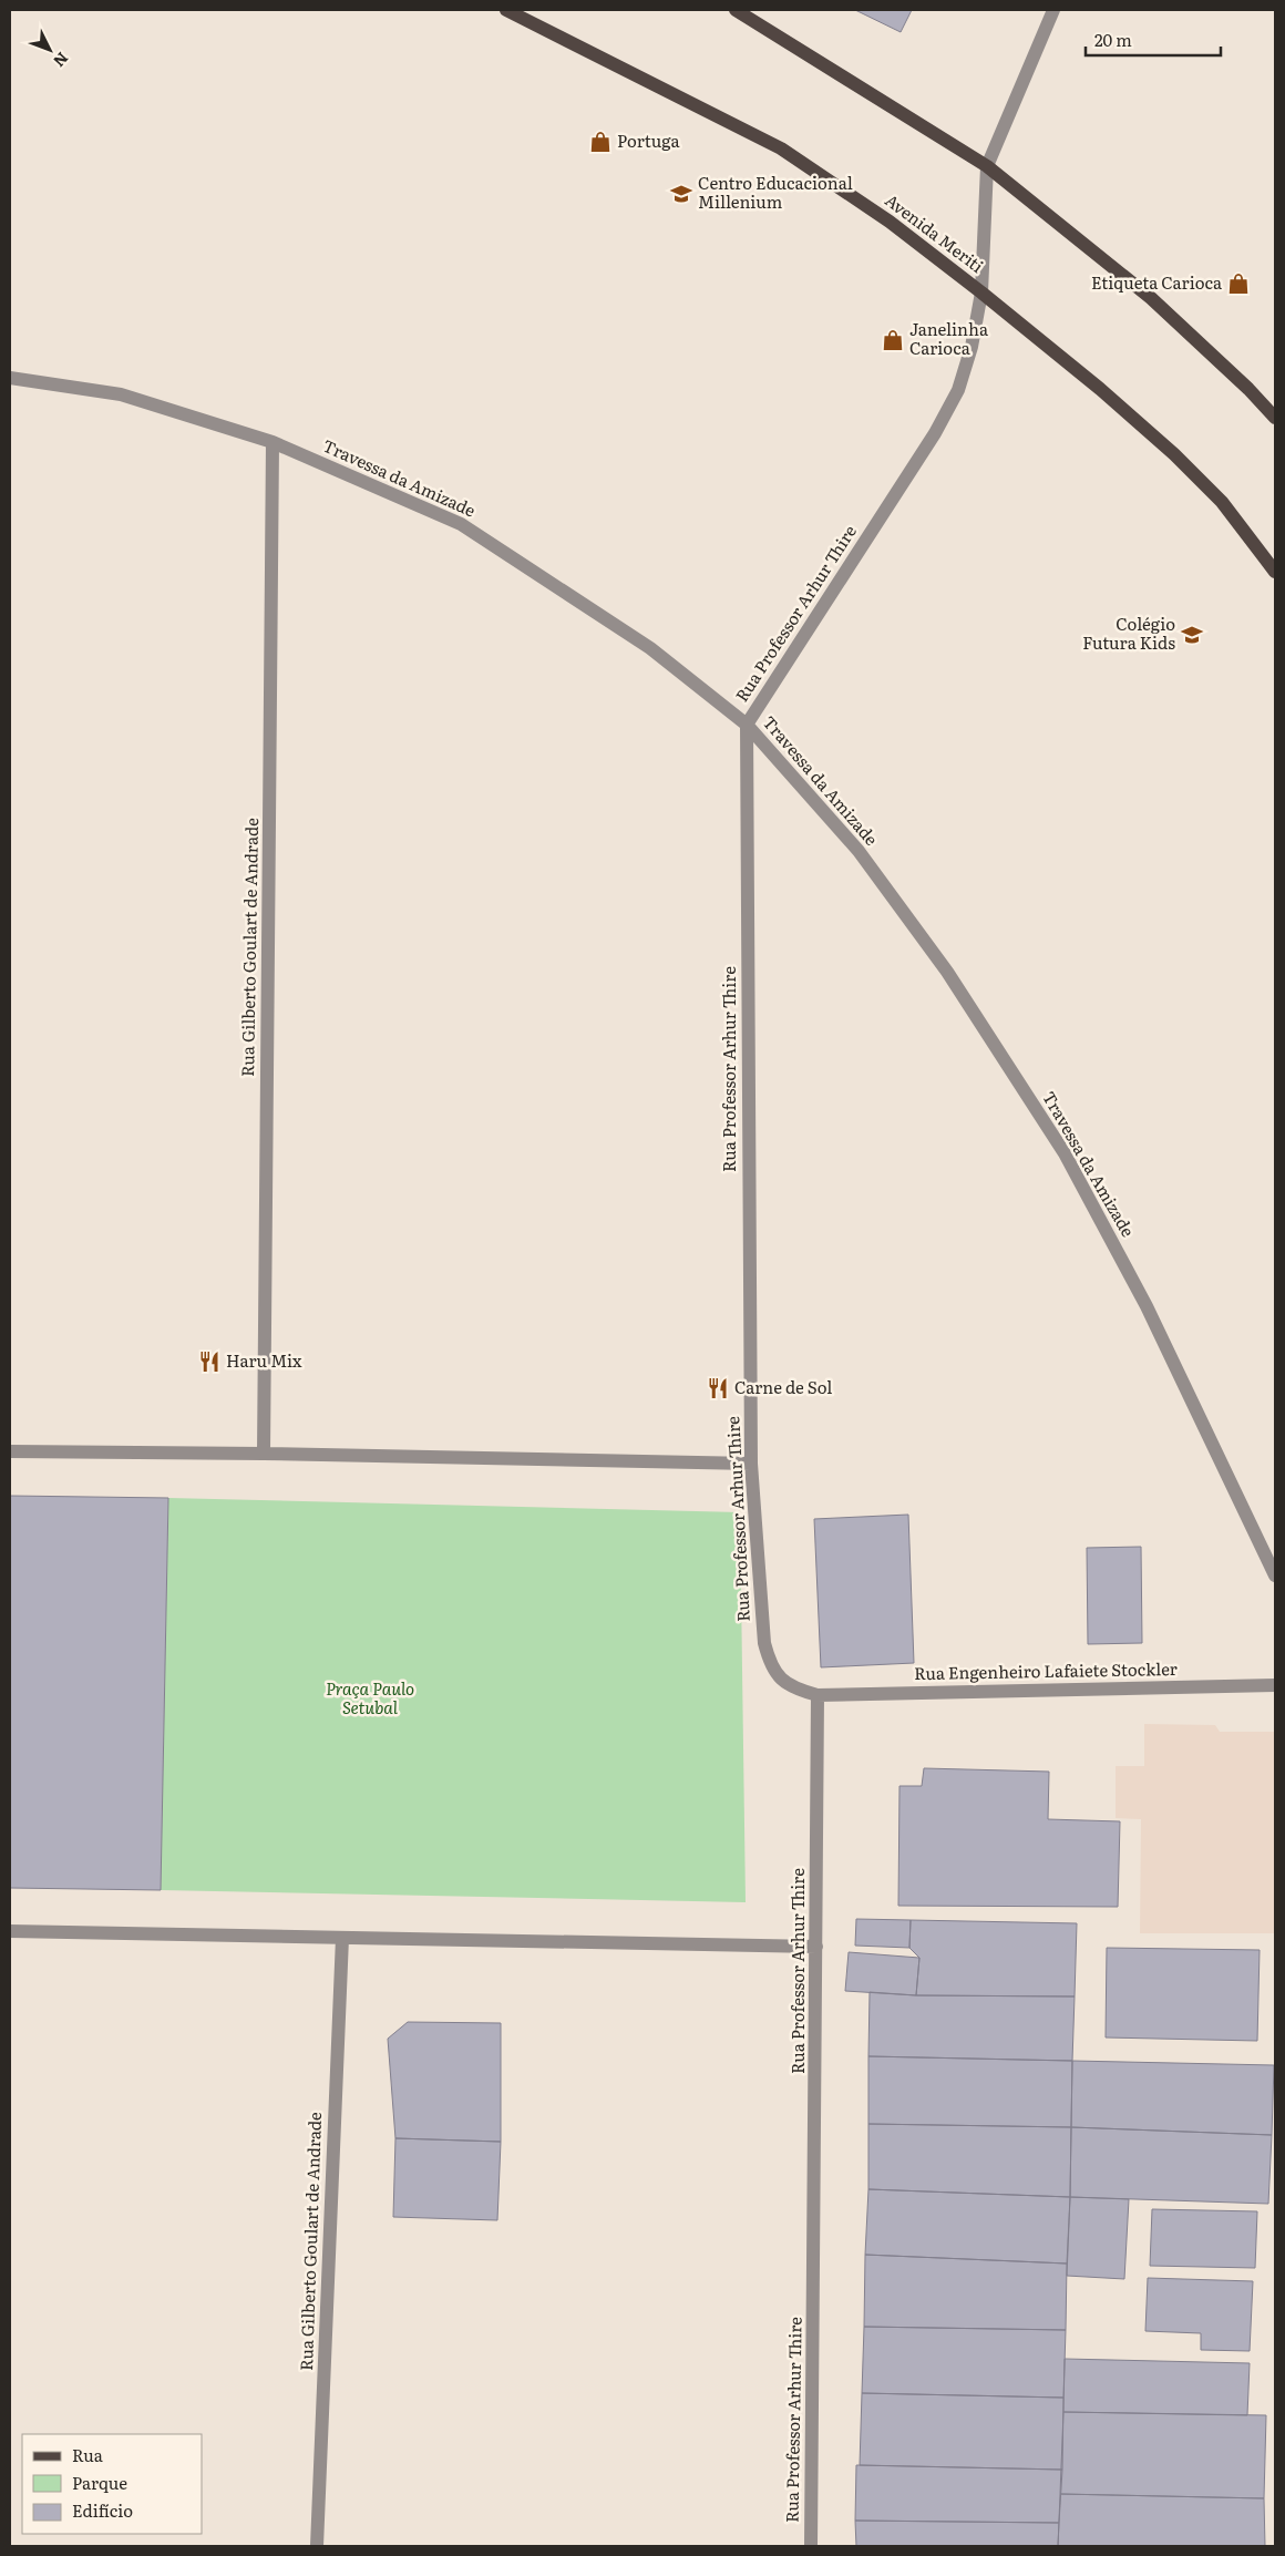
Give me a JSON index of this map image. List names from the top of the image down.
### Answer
{
  "streets": {
    "main road": ["Avenida Meriti"],
    "street": [
      "Travessa da Amizade",
      "Rua Professor Arhur Thire",
      "Rua Gilberto Goulart de Andrade",
      "Rua Engenheiro Lafaiete Stockler"
    ]
  },
  "crossings": [
    ["Avenida Meriti", "Rua Professor Arhur Thire"],
    ["Travessa da Amizade", "Rua Professor Arhur Thire"],
    ["Travessa da Amizade", "Rua Gilberto Goulart de Andrade"],
    ["Rua Professor Arhur Thire", "Rua Engenheiro Lafaiete Stockler"]
  ],
  "parks": ["Praça Paulo Setubal"],
  "places": {
    "shop": ["Portuga", "Etiqueta Carioca", "Janelinha Carioca"],
    "school or university": ["Centro Educacional Millenium", "Colégio Futura Kids"],
    "restaurant": ["Haru Mix", "Carne de Sol"]
  },
  "legend": ["Rua", "Parque", "Edifício"],
  "scale_bar": "20 m",
  "north": "bottom right"
}
